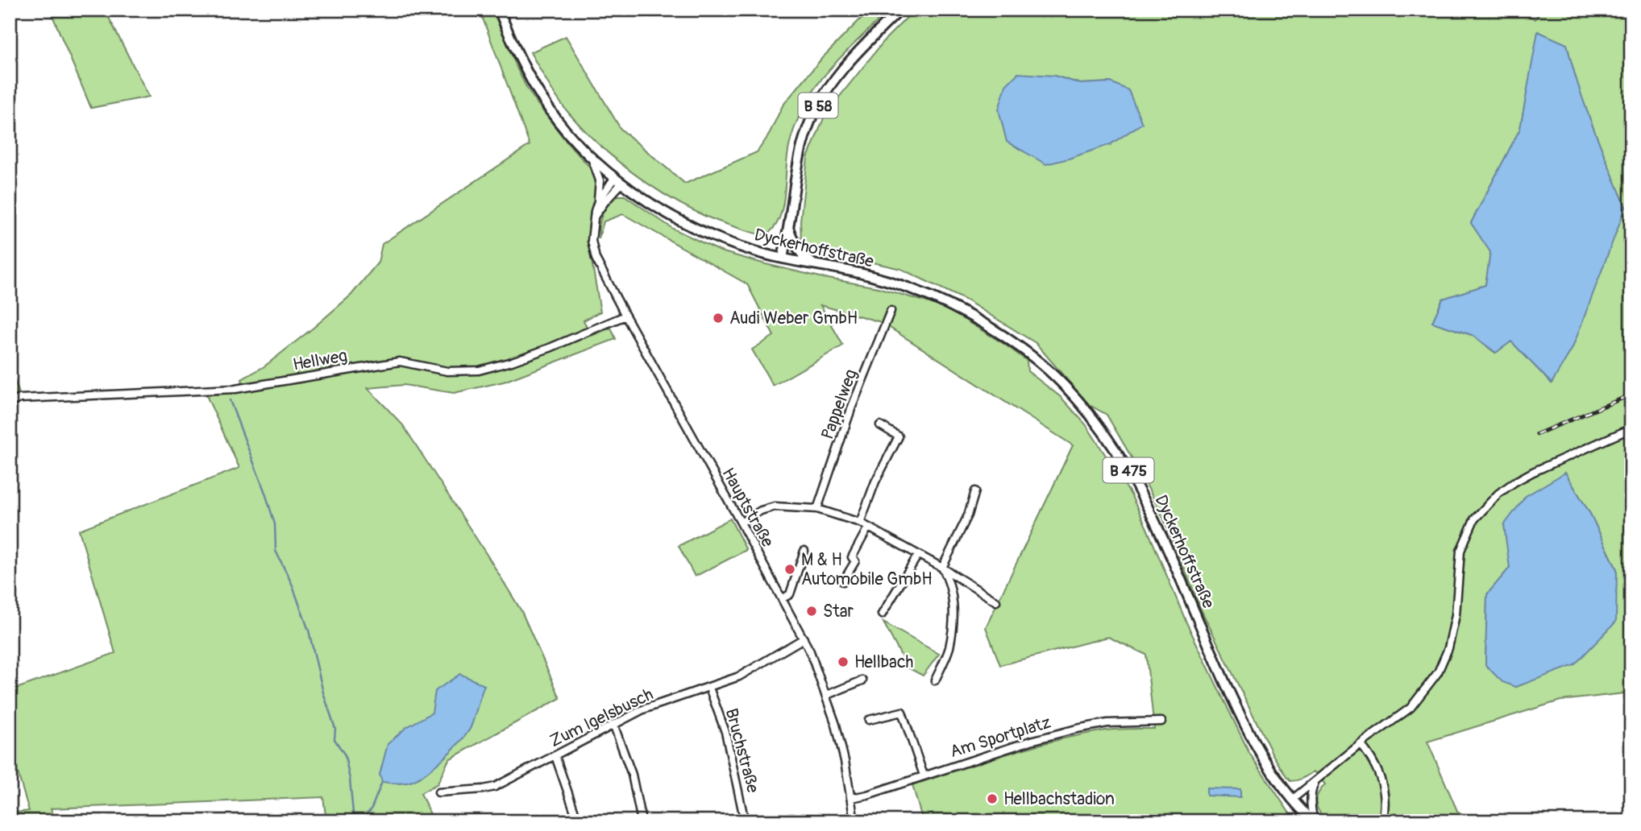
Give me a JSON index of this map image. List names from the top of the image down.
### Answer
{
  "streets": {
    "main road": ["B 58", "Dyckerhoffstraße", "B 475"],
    "street": [
      "Hellweg",
      "Pappelweg",
      "Hauptstraße",
      "Zum Igelsbusch",
      "Am Sportplatz",
      "Bruchstraße"
    ]
  },
  "crossings": [
    ["B 58", "Dyckerhoffstraße"],
    ["Dyckerhoffstraße", "Hauptstraße"],
    ["Hellweg", "Hauptstraße"],
    ["Hauptstraße", "Zum Igelsbusch"],
    ["Hauptstraße", "Am Sportplatz"],
    ["Zum Igelsbusch", "Bruchstraße"]
  ],
  "places": [
    "Audi Weber GmbH",
    "M & H Automobile GmbH",
    "Star",
    "Hellbach",
    "Hellbachstadion"
  ]
}
